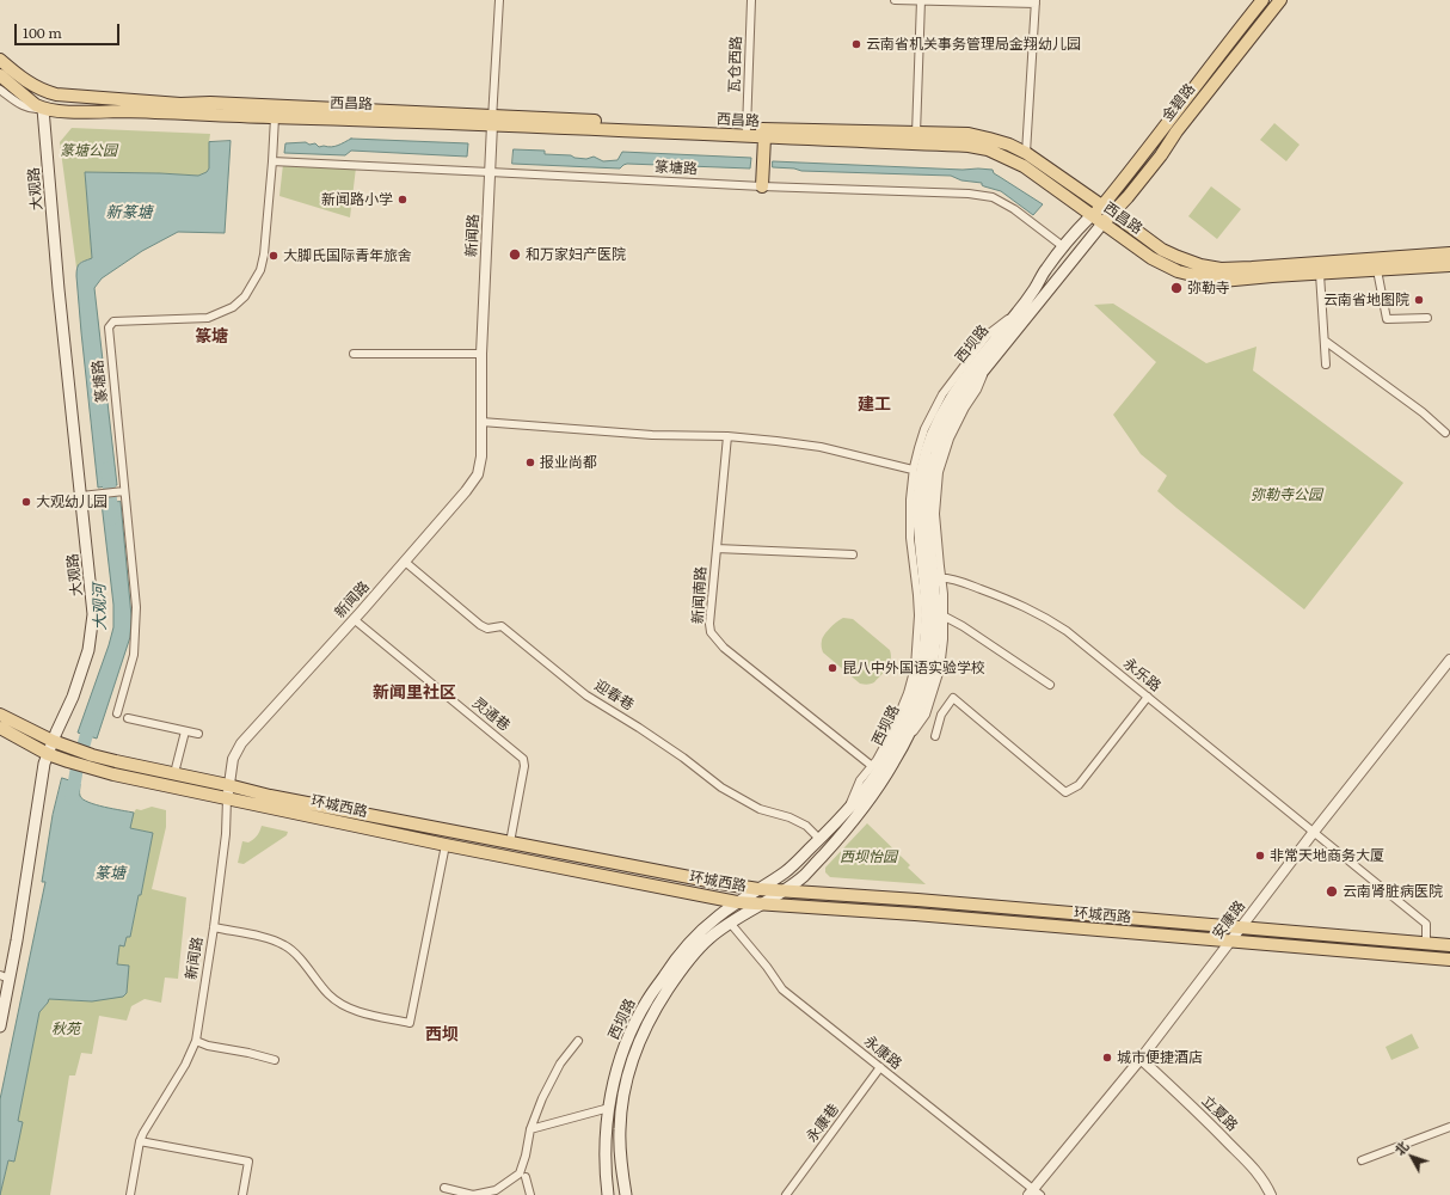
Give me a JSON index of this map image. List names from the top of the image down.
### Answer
{
  "streets": {
    "main road": [
      "金碧路",
      "西昌路",
      "大观路",
      "西坝路",
      "环城西路"
    ],
    "street": [
      "瓦仓西路",
      "篆塘路",
      "新闻路",
      "新闻南路",
      "永乐路",
      "迎春巷",
      "灵通巷",
      "安康路",
      "永康路",
      "立夏路",
      "永康巷"
    ]
  },
  "crossings": [
    ["瓦仓西路", "西昌路"],
    ["金碧路", "西昌路"],
    ["金碧路", "西坝路"],
    ["西昌路", "篆塘路"],
    ["西昌路", "大观路"],
    ["西昌路", "新闻路"],
    ["西昌路", "西坝路"],
    ["篆塘路", "新闻路"],
    ["篆塘路", "西坝路"],
    ["大观路", "环城西路"],
    ["新闻路", "迎春巷"],
    ["新闻路", "灵通巷"],
    ["新闻路", "环城西路"],
    ["西坝路", "永乐路"],
    ["西坝路", "迎春巷"],
    ["西坝路", "环城西路"],
    ["西坝路", "永康路"],
    ["永乐路", "环城西路"],
    ["永乐路", "安康路"],
    ["灵通巷", "环城西路"],
    ["环城西路", "安康路"],
    ["安康路", "永康路"],
    ["安康路", "立夏路"],
    ["永康路", "永康巷"]
  ],
  "districts": [
    "篆塘",
    "建工",
    "新闻里社区",
    "西坝"
  ],
  "water": ["新篆塘", "大观河", "篆塘"],
  "parks": [
    "篆塘公园",
    "弥勒寺公园",
    "西坝怡园",
    "秋苑"
  ],
  "places": [
    "云南省机关事务管理局金翔幼儿园",
    "新闻路小学",
    "和万家妇产医院",
    "大脚氏国际青年旅舍",
    "弥勒寺",
    "云南省地图院",
    "报业尚都",
    "大观幼儿园",
    "昆八中外国语实验学校",
    "非常天地商务大厦",
    "云南肾脏病医院",
    "城市便捷酒店"
  ],
  "scale_bar": "100 m",
  "north": "top left"
}
